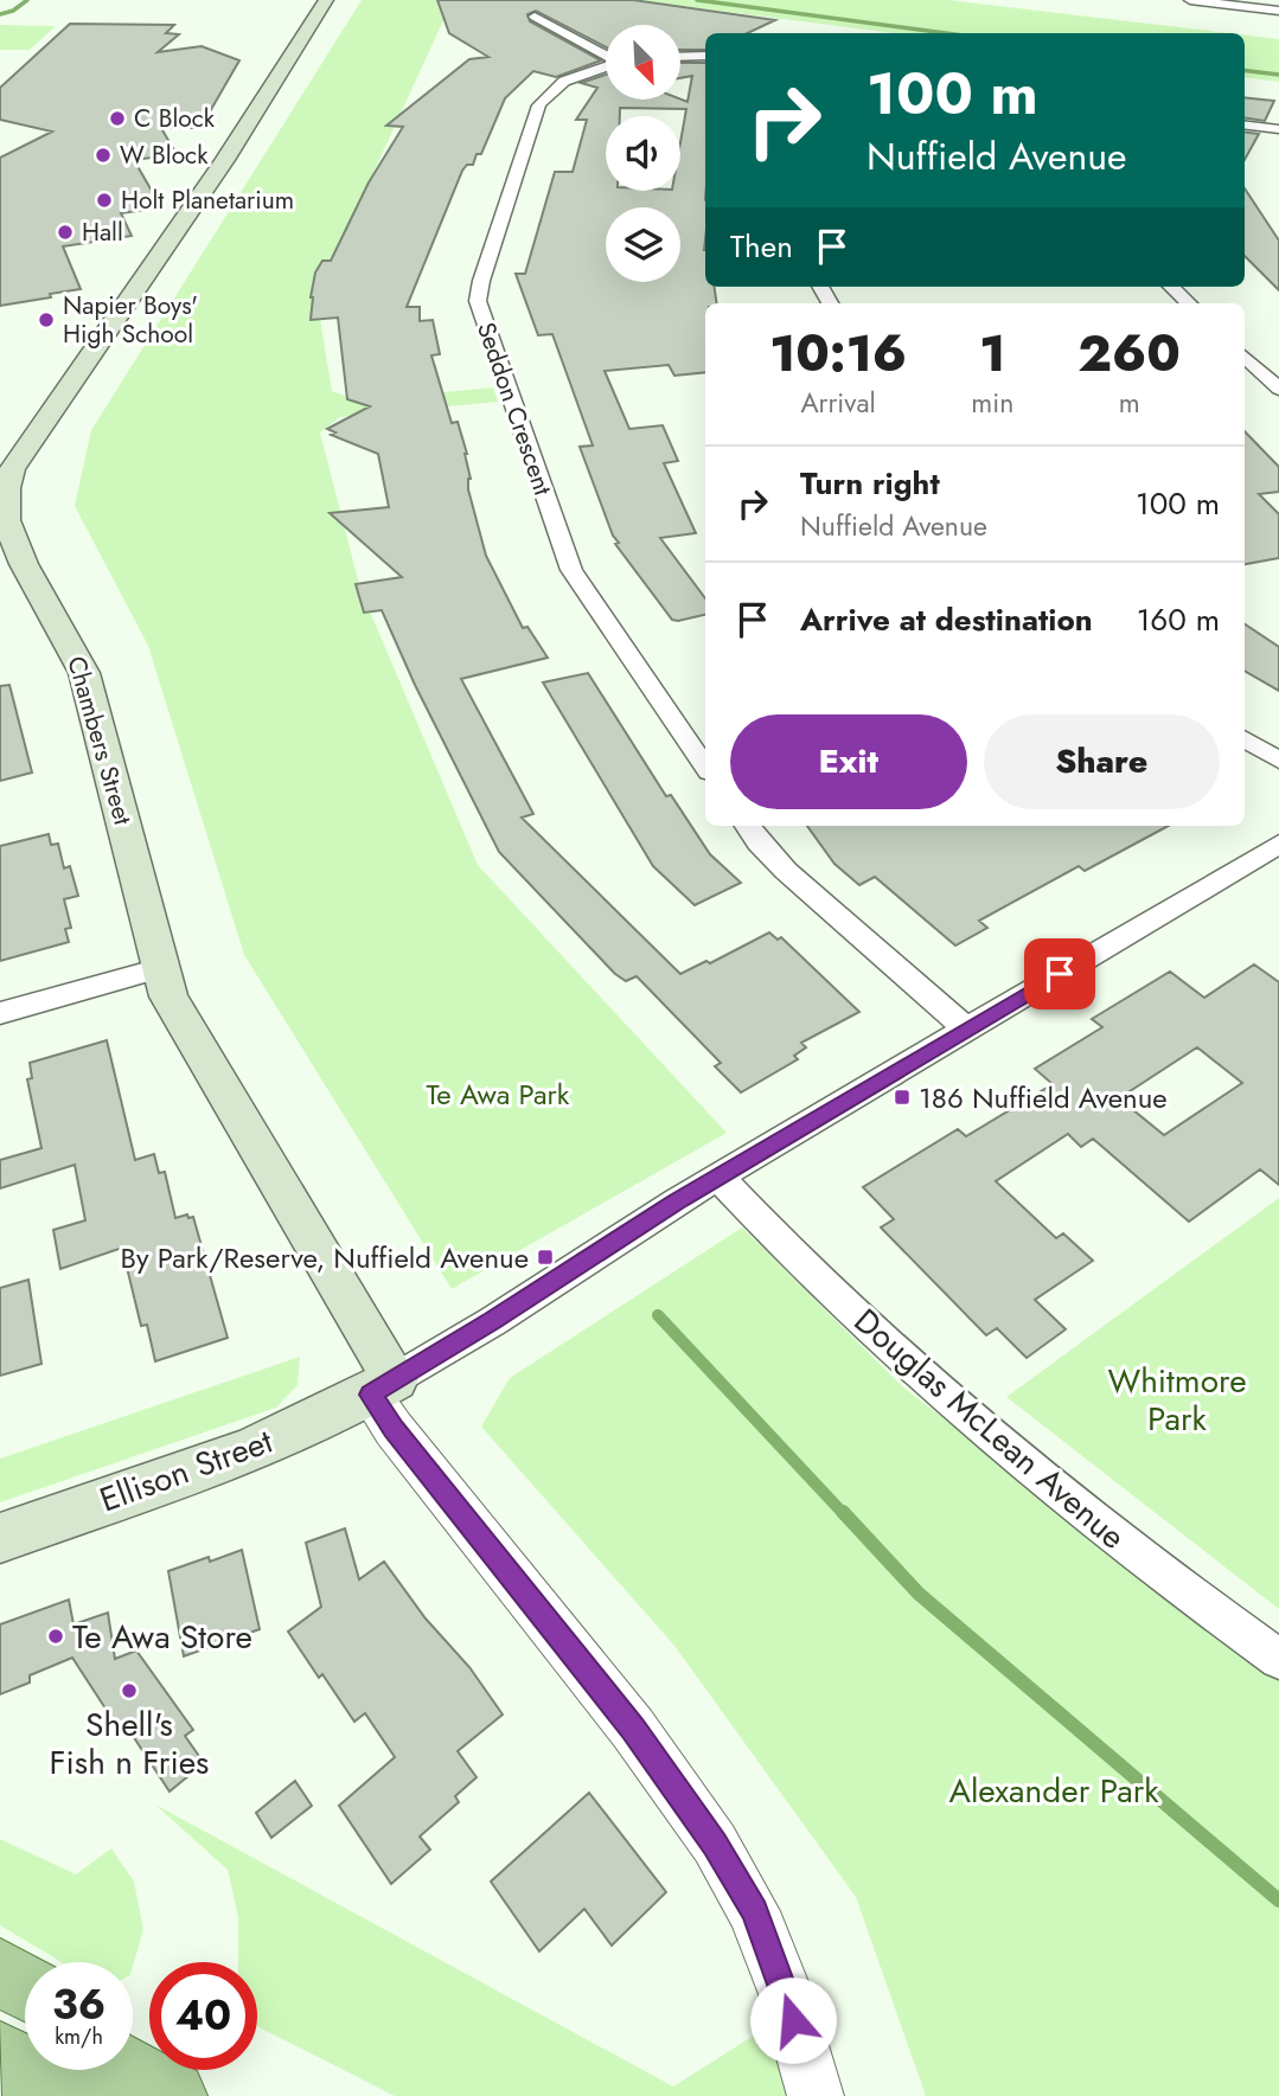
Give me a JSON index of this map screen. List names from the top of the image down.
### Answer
{
  "streets": {
    "main road": ["Chambers Street", "Ellison Street"],
    "street": ["Seddon Crescent", "Douglas McLean Avenue"]
  },
  "crossings": [
    ["Chambers Street", "Ellison Street"]
  ],
  "parks": ["Te Awa Park", "Whitmore Park", "Alexander Park"],
  "places": {
    "other": [
      "C Block",
      "W Block",
      "Holt Planetarium",
      "Hall",
      "Napier Boys' High School",
      "Te Awa Store",
      "Shell's Fish n Fries"
    ],
    "transit": ["186 Nuffield Avenue", "By Park/Reserve, Nuffield Avenue"]
  },
  "north": "bottom right",
  "page": {
    "turn": ["100 m", "Nuffield Avenue"],
    "then": "Then",
    "eta": [
      "10:16",
      "Arrival",
      "1",
      "min",
      "260",
      "m"
    ],
    "list": [
      {
        "name": "Turn right",
        "note": "Nuffield Avenue",
        "value": "100 m"
      },
      {
        "name": "Arrive at destination",
        "value": "160 m"
      }
    ],
    "buttons": ["Exit", "Share"],
    "speed": "36 km/h",
    "limit": "40"
  }
}
